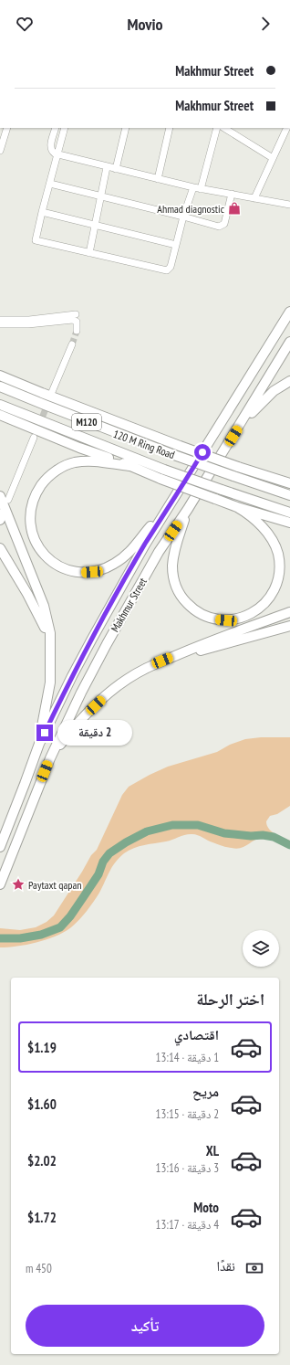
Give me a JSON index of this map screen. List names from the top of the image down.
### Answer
{
  "streets": {
    "highway": ["M120", "120 M Ring Road", "Makhmur Street"]
  },
  "places": {
    "shop": ["Ahmad diagnostic"],
    "place": ["Paytaxt qapan"]
  },
  "page": {
    "header": "Movio",
    "banner": ["Makhmur Street", "Makhmur Street"],
    "bubble": "2 دقيقة",
    "heading": "اختر الرحلة",
    "list": [
      {
        "name": "اقتصادي",
        "note": "1 دقيقة · 13:14",
        "value": "$1.19"
      },
      {
        "name": "مريح",
        "note": "2 دقيقة · 13:15",
        "value": "$1.60"
      },
      {
        "name": "XL",
        "note": "3 دقيقة · 13:16",
        "value": "$2.02"
      },
      {
        "name": "Moto",
        "note": "4 دقيقة · 13:17",
        "value": "$1.72"
      }
    ],
    "pay": ["نقدًا", "450 m"],
    "buttons": "تأكيد"
  }
}
